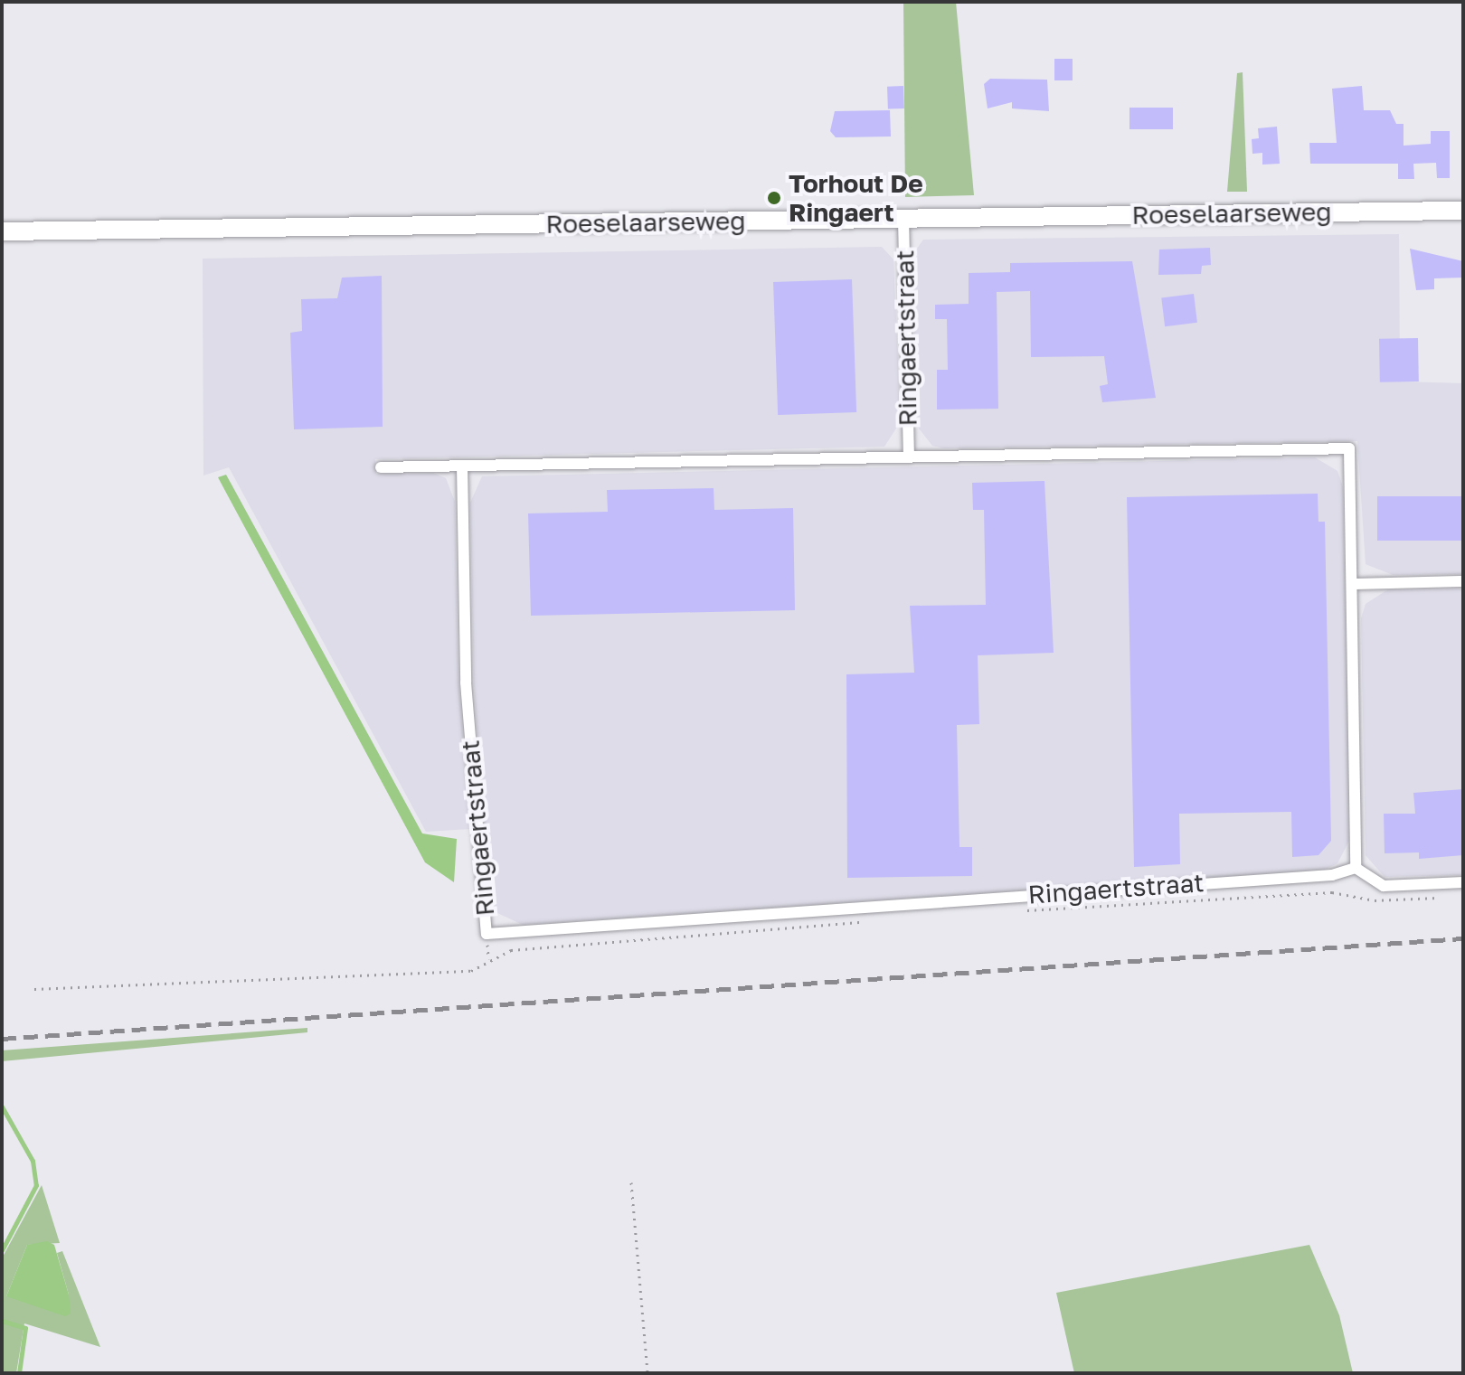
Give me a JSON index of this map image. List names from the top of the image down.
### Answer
{
  "streets": {
    "main road": ["Roeselaarseweg"],
    "street": ["Ringaertstraat"]
  },
  "crossings": [
    ["Roeselaarseweg", "Ringaertstraat"]
  ],
  "places": ["Torhout De Ringaert"]
}
